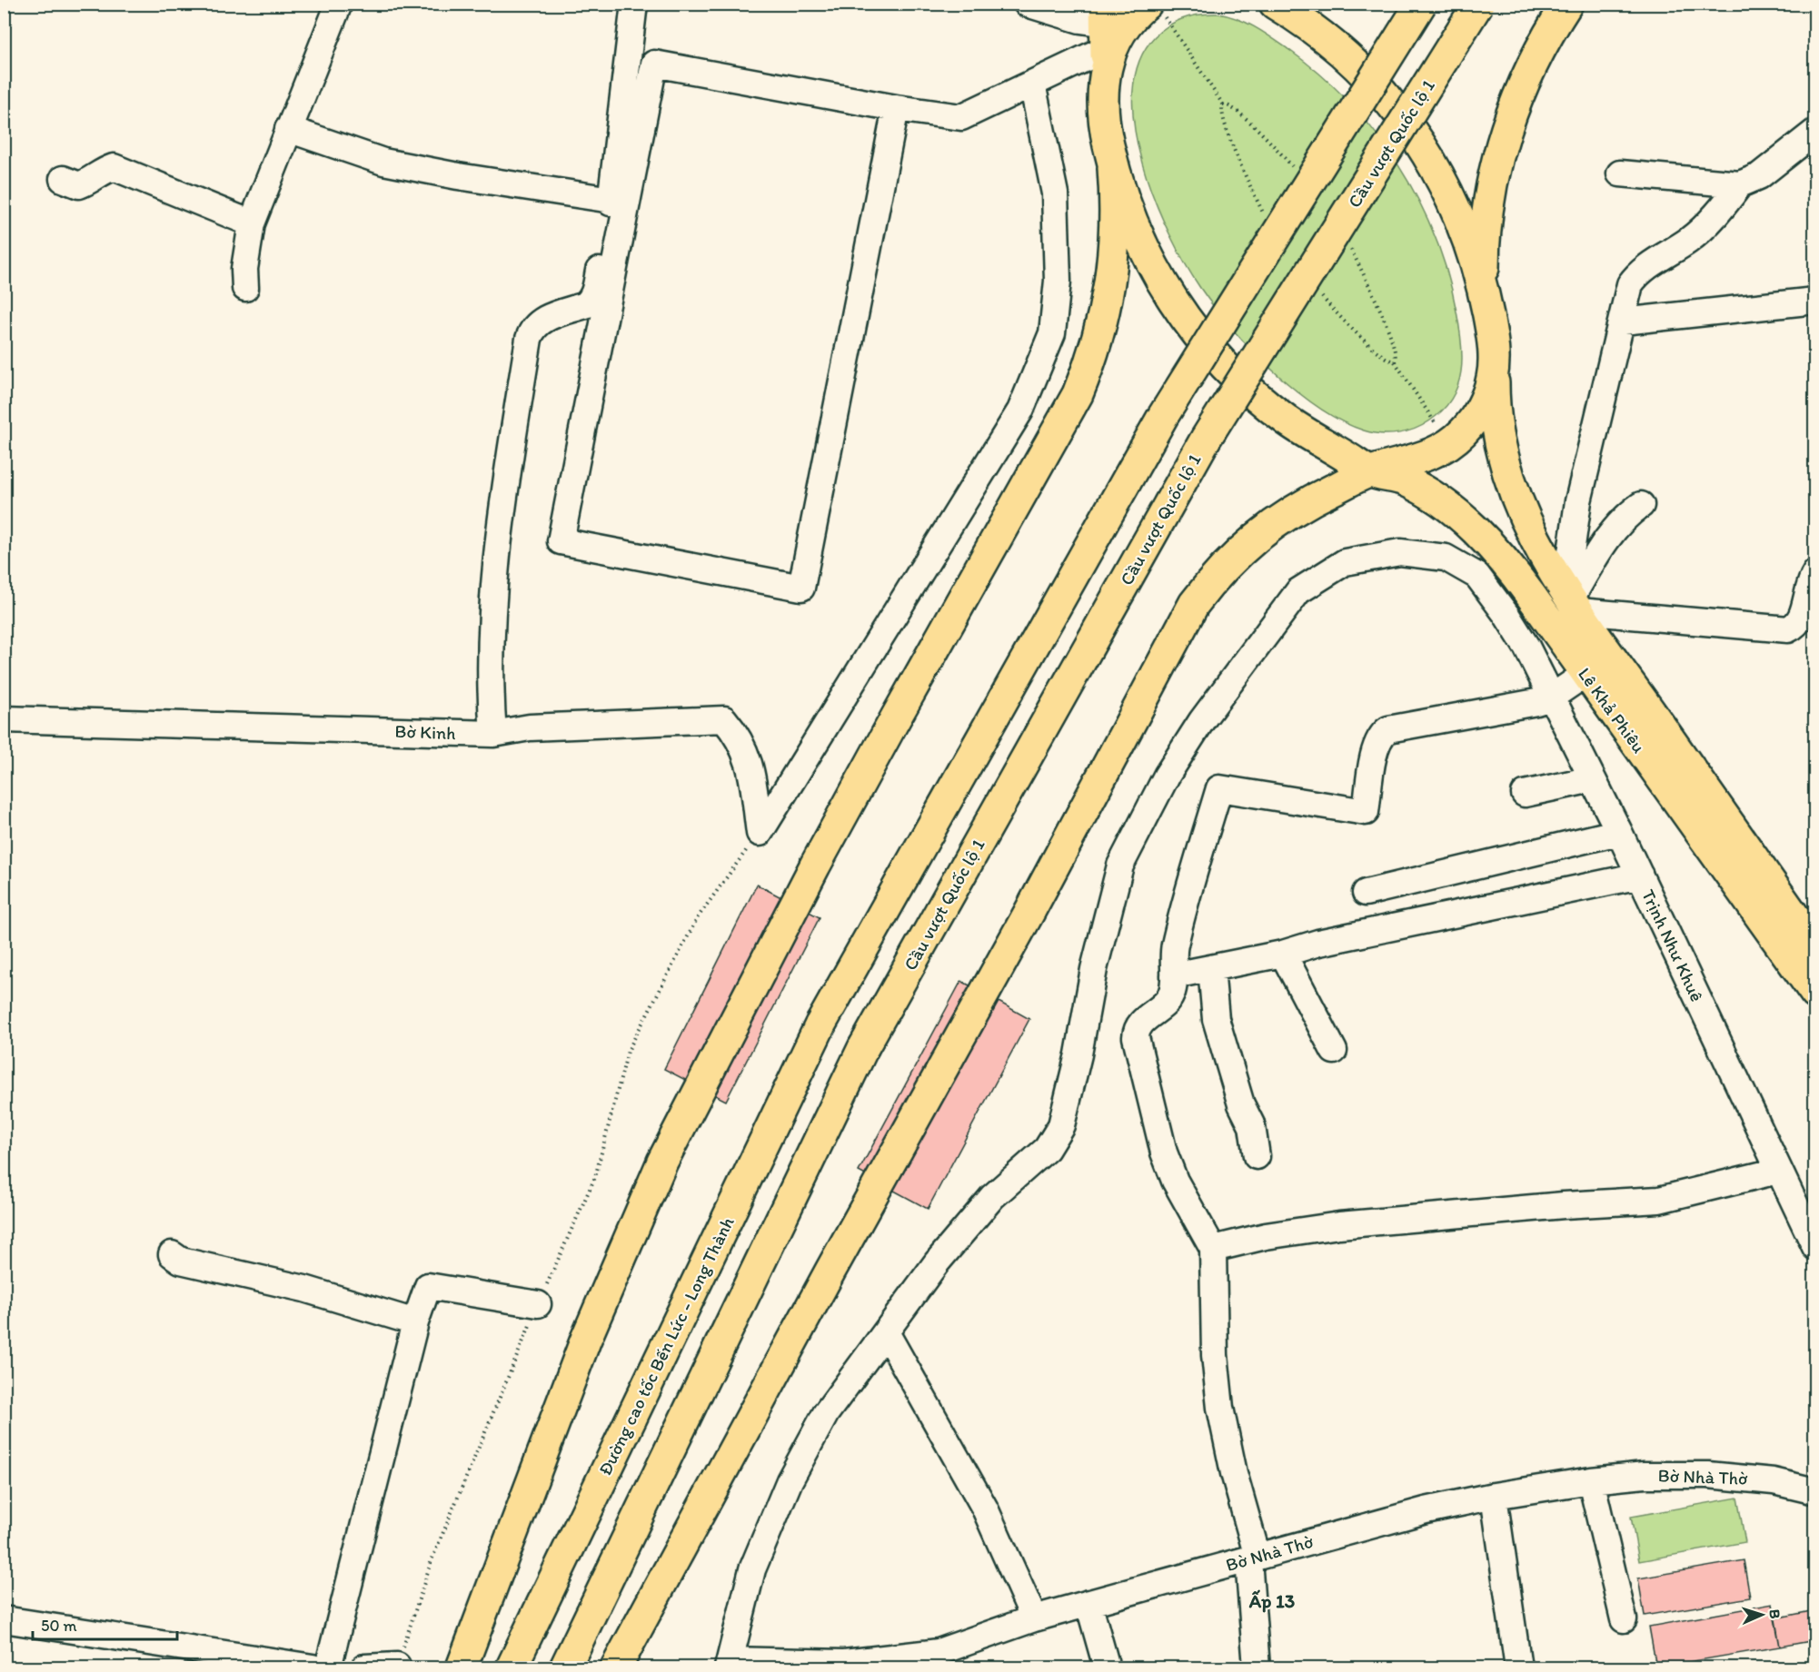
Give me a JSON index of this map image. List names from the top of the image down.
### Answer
{
  "streets": {
    "highway": ["Cầu vượt Quốc lộ 1", "Lê Khả Phiêu", "Đường cao tốc Bến Lức - Long Thành"],
    "street": ["Bờ Kinh", "Trịnh Như Khuê", "Bờ Nhà Thờ"]
  },
  "crossings": [
    ["Trịnh Như Khuê", "Bờ Nhà Thờ"]
  ],
  "districts": ["Ấp 13"],
  "scale_bar": "50 m",
  "north": "right"
}
